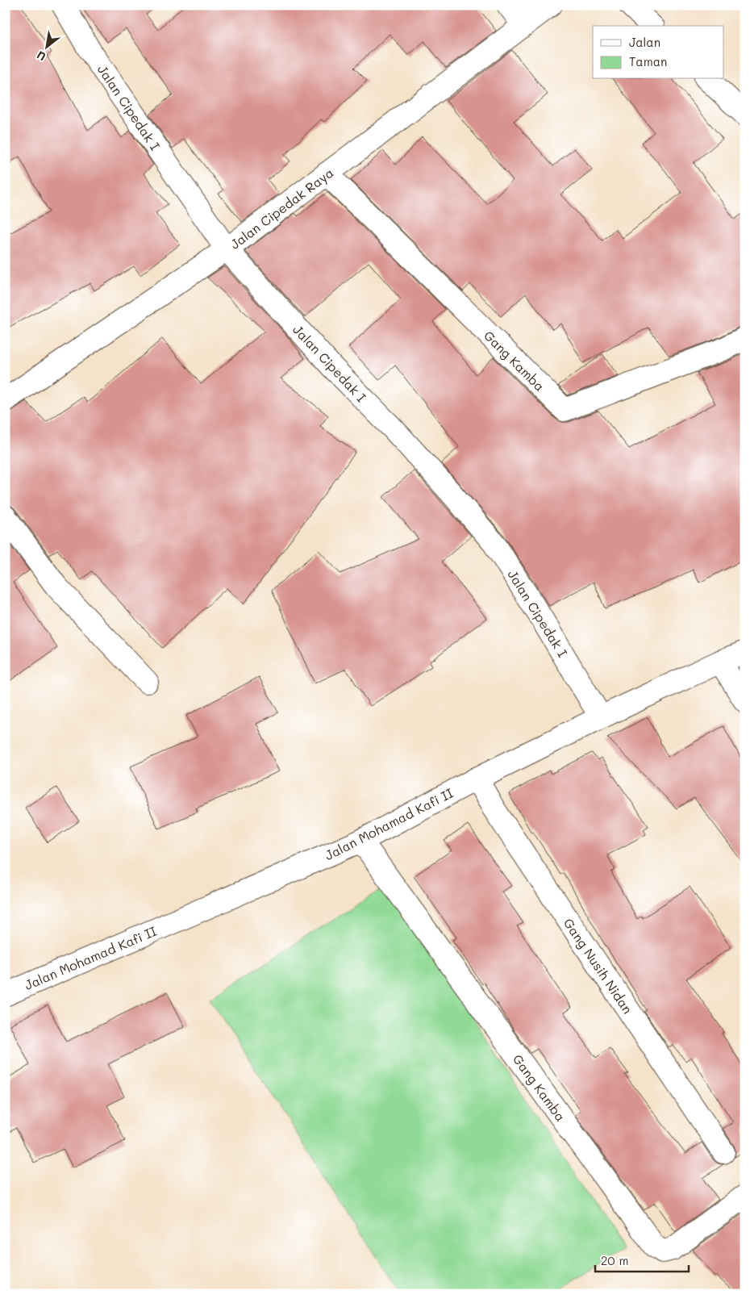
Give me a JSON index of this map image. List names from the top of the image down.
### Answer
{
  "streets": {
    "street": [
      "Jalan Cipedak I",
      "Jalan Cipedak Raya",
      "Gang Kamba",
      "Jalan Mohamad Kafi II",
      "Gang Nusih Nidan"
    ]
  },
  "crossings": [
    ["Jalan Cipedak I", "Jalan Cipedak Raya"],
    ["Jalan Cipedak I", "Jalan Mohamad Kafi II"],
    ["Jalan Cipedak Raya", "Gang Kamba"],
    ["Gang Kamba", "Jalan Mohamad Kafi II"],
    ["Jalan Mohamad Kafi II", "Gang Nusih Nidan"]
  ],
  "legend": ["Jalan", "Taman"],
  "scale_bar": "20 m",
  "north": "bottom left"
}
